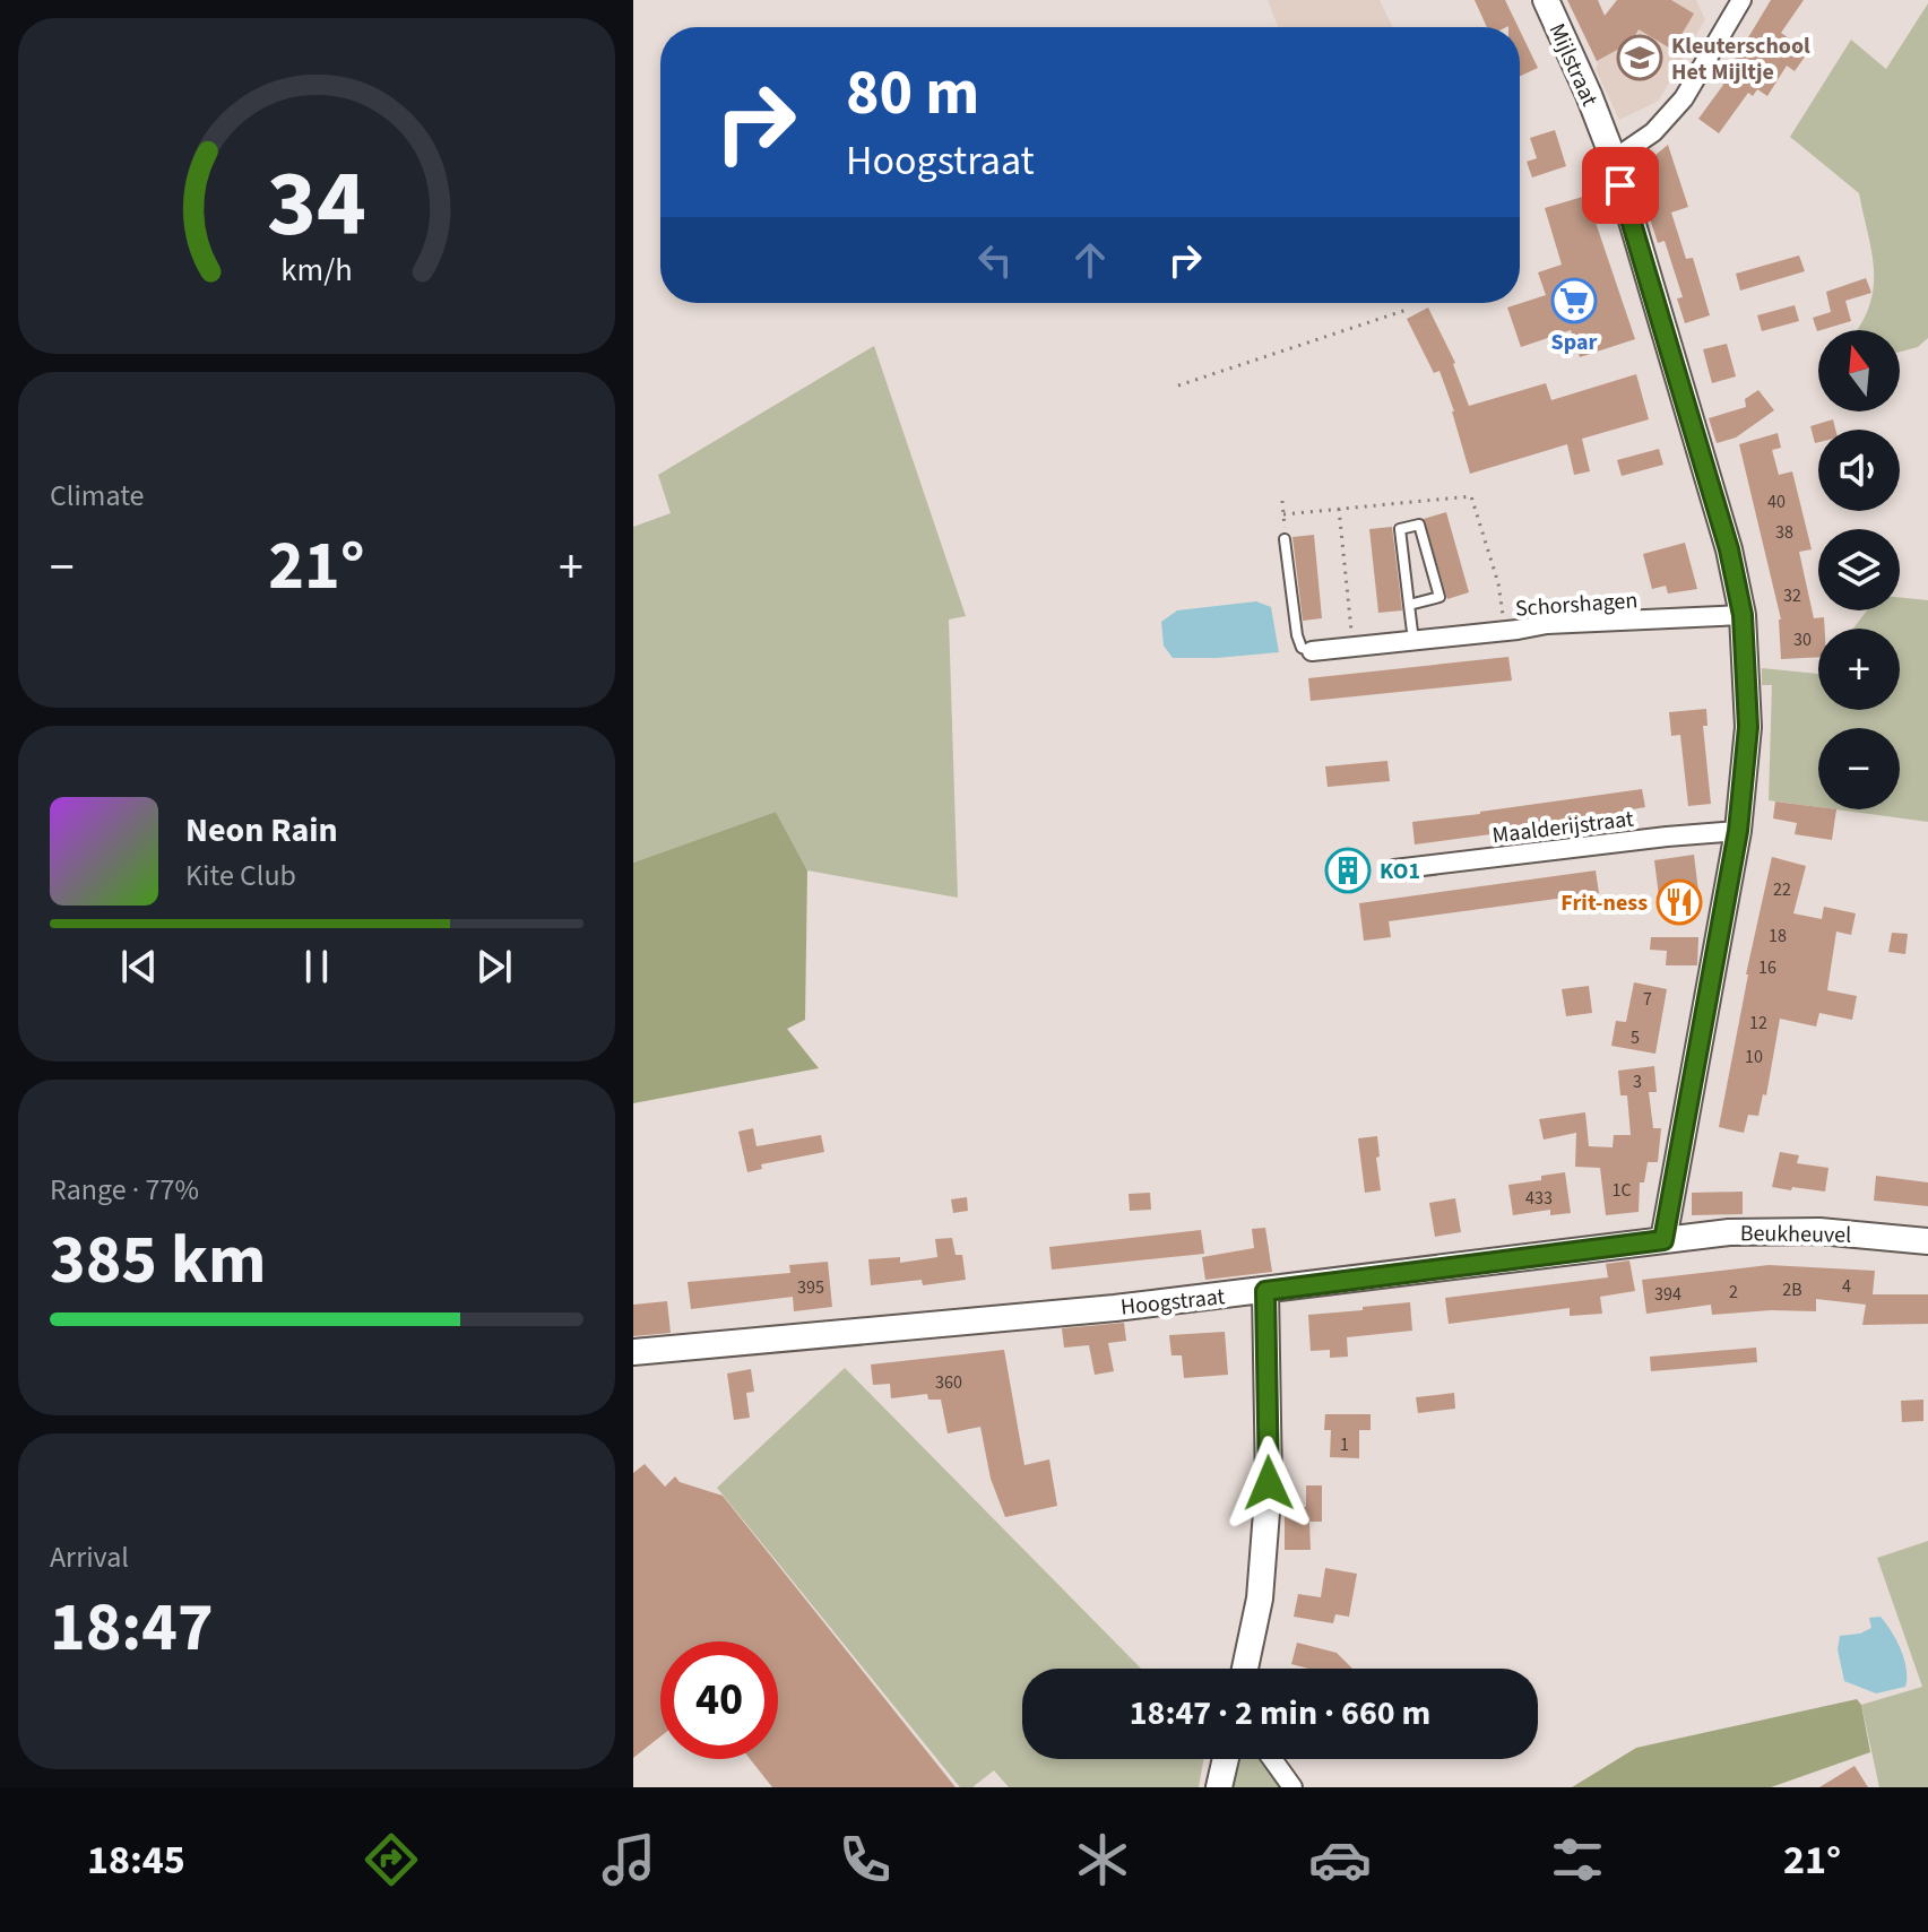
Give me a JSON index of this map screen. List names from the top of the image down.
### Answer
{
  "streets": {
    "street": [
      "Mijlstraat",
      "Schorshagen",
      "Maalderijstraat",
      "Beukheuvel",
      "Hoogstraat"
    ]
  },
  "crossings": [
    ["Mijlstraat", "Schorshagen"],
    ["Mijlstraat", "Maalderijstraat"],
    ["Mijlstraat", "Beukheuvel"],
    ["Mijlstraat", "Hoogstraat"],
    ["Beukheuvel", "Hoogstraat"]
  ],
  "places": {
    "school or university": ["Kleuterschool Het Mijltje"],
    "supermarket": ["Spar"],
    "building": ["KO1"],
    "restaurant": ["Frit-ness"]
  },
  "house_numbers": [
    "40",
    "38",
    "32",
    "30",
    "22",
    "18",
    "16",
    "7",
    "12",
    "5",
    "10",
    "3",
    "1C",
    "433",
    "4",
    "395",
    "2B",
    "2",
    "394",
    "360",
    "1"
  ],
  "north": "top",
  "page": {
    "turn": ["80 m", "Hoogstraat"],
    "map_buttons": ["+", "−"],
    "tile": [
      "Climate",
      ["Range · 77%", "385 km"],
      ["Arrival", "18:47"]
    ],
    "heat": ["−", "21°", "+"],
    "song": ["Neon Rain", "Kite Club"],
    "limit": "40",
    "trip": "18:47 · 2 min · 660 m",
    "tabs": ["18:45", "21°"],
    "gauge": ["34", "km/h"]
  }
}
